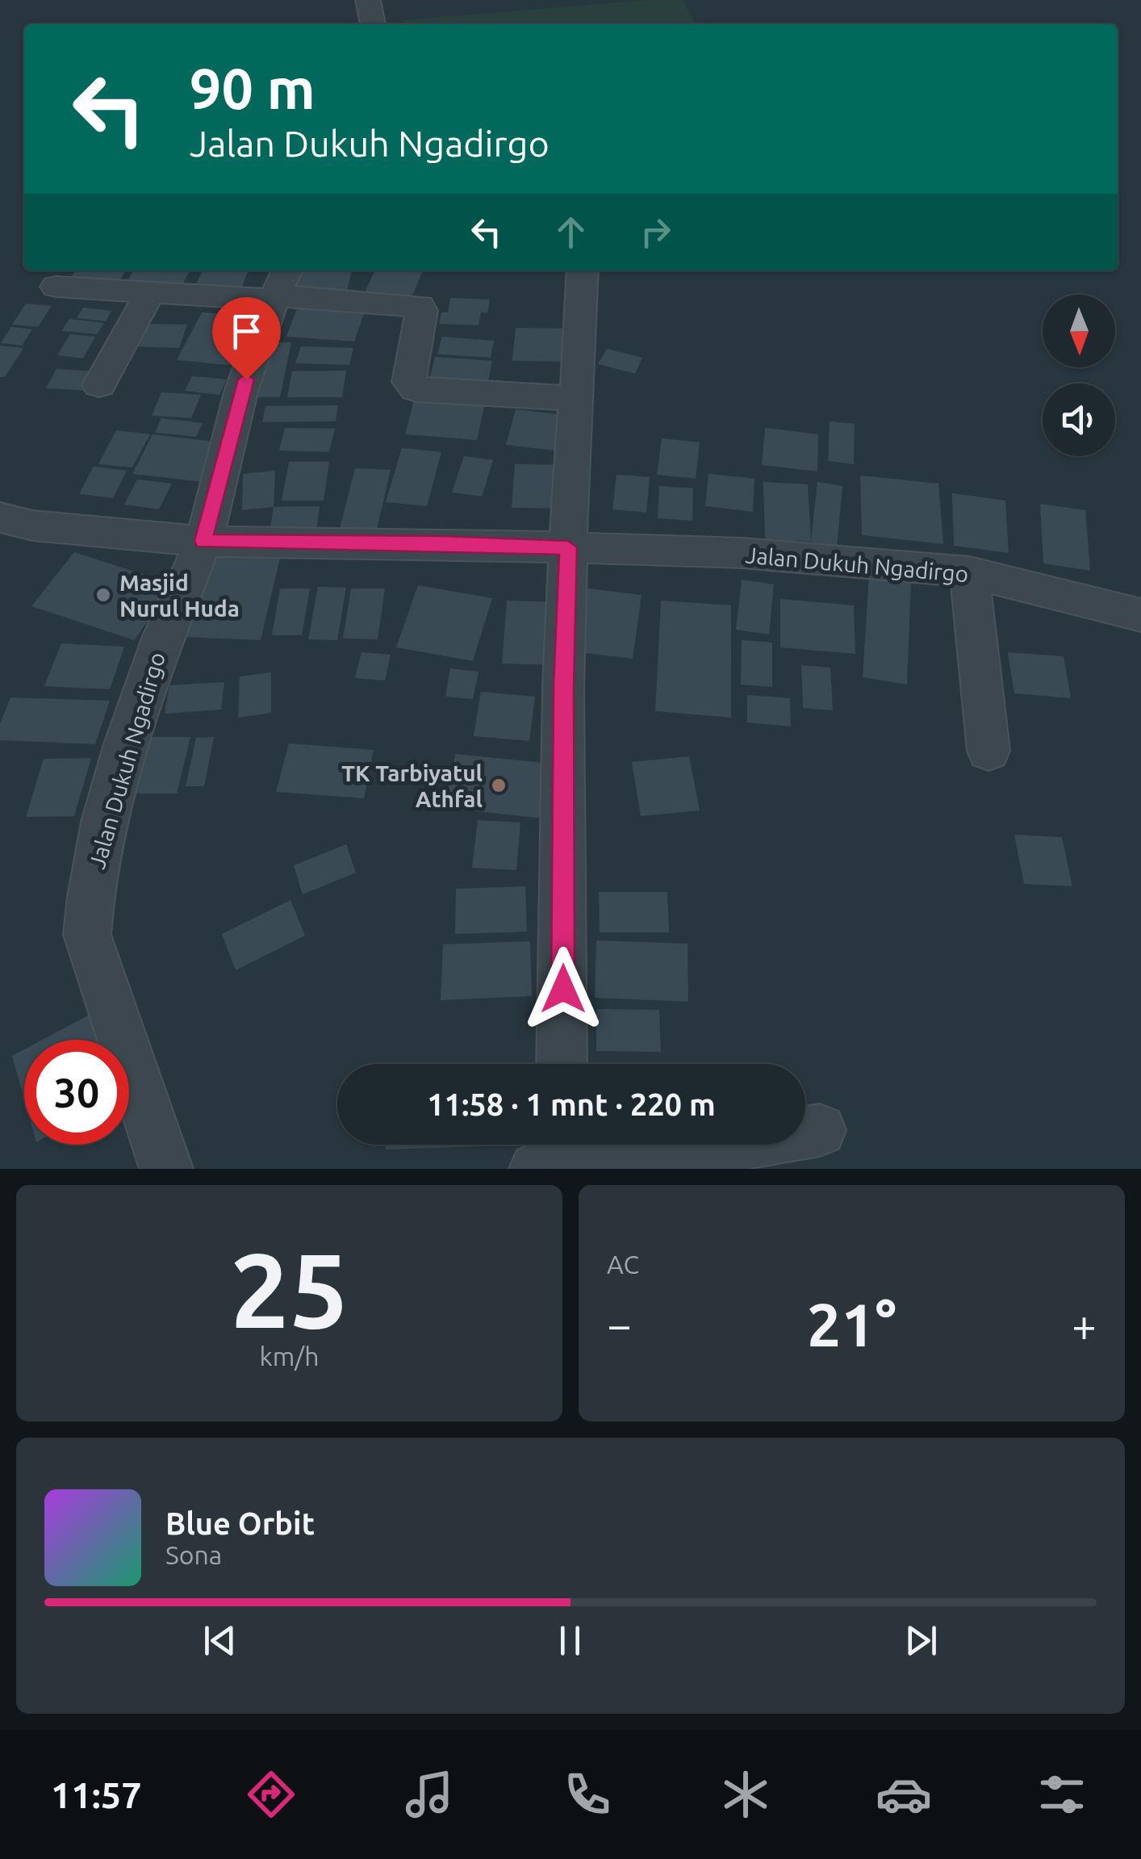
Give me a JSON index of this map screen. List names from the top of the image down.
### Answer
{
  "streets": {
    "street": ["Jalan Dukuh Ngadirgo"]
  },
  "places": ["Masjid Nurul Huda", "TK Tarbiyatul Athfal"],
  "north": "bottom",
  "page": {
    "turn": ["90 m", "Jalan Dukuh Ngadirgo"],
    "limit": "30",
    "trip": "11:58 · 1 mnt · 220 m",
    "tile": [
      ["25", "km/h"],
      "AC"
    ],
    "heat": ["−", "21°", "+"],
    "song": ["Blue Orbit", "Sona"],
    "tabs": "11:57"
  }
}
